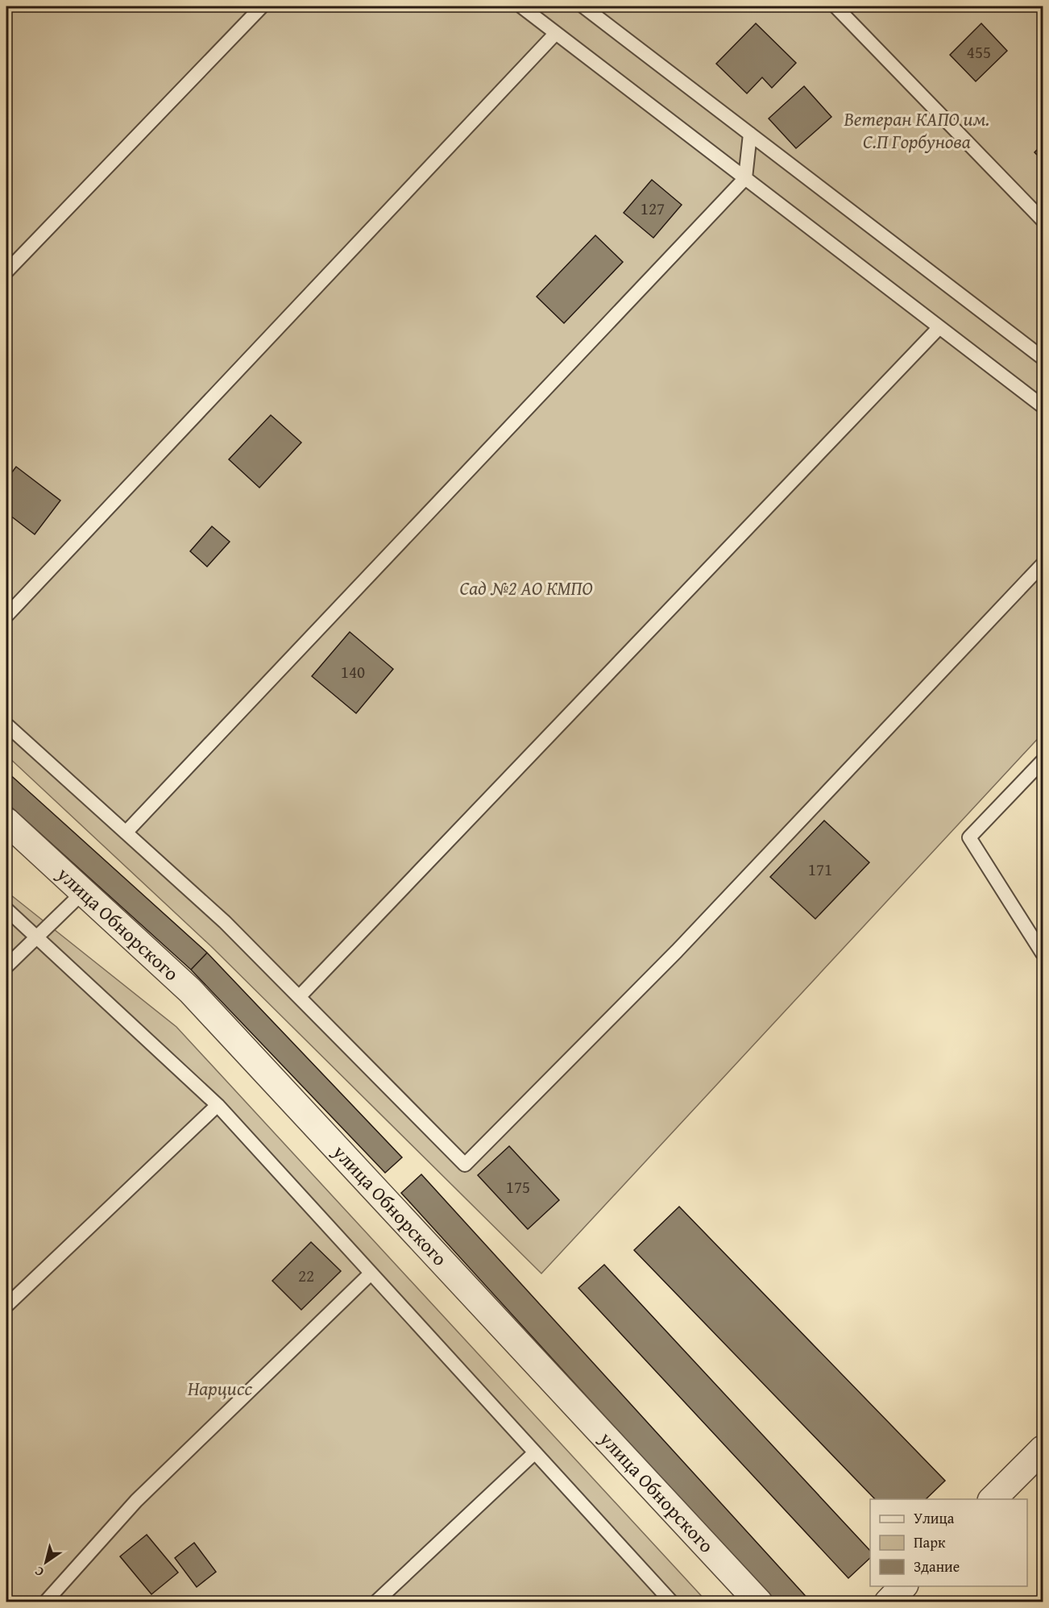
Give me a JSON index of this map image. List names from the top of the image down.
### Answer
{
  "streets": {
    "street": ["улица Обнорского"]
  },
  "parks": ["Ветеран КАПО им. С.П Горбунова", "Сад №2 АО КМПО", "Нарцисс"],
  "house_numbers": [
    "455",
    "127",
    "140",
    "171",
    "175",
    "22"
  ],
  "legend": ["Улица", "Парк", "Здание"],
  "north": "bottom left"
}
